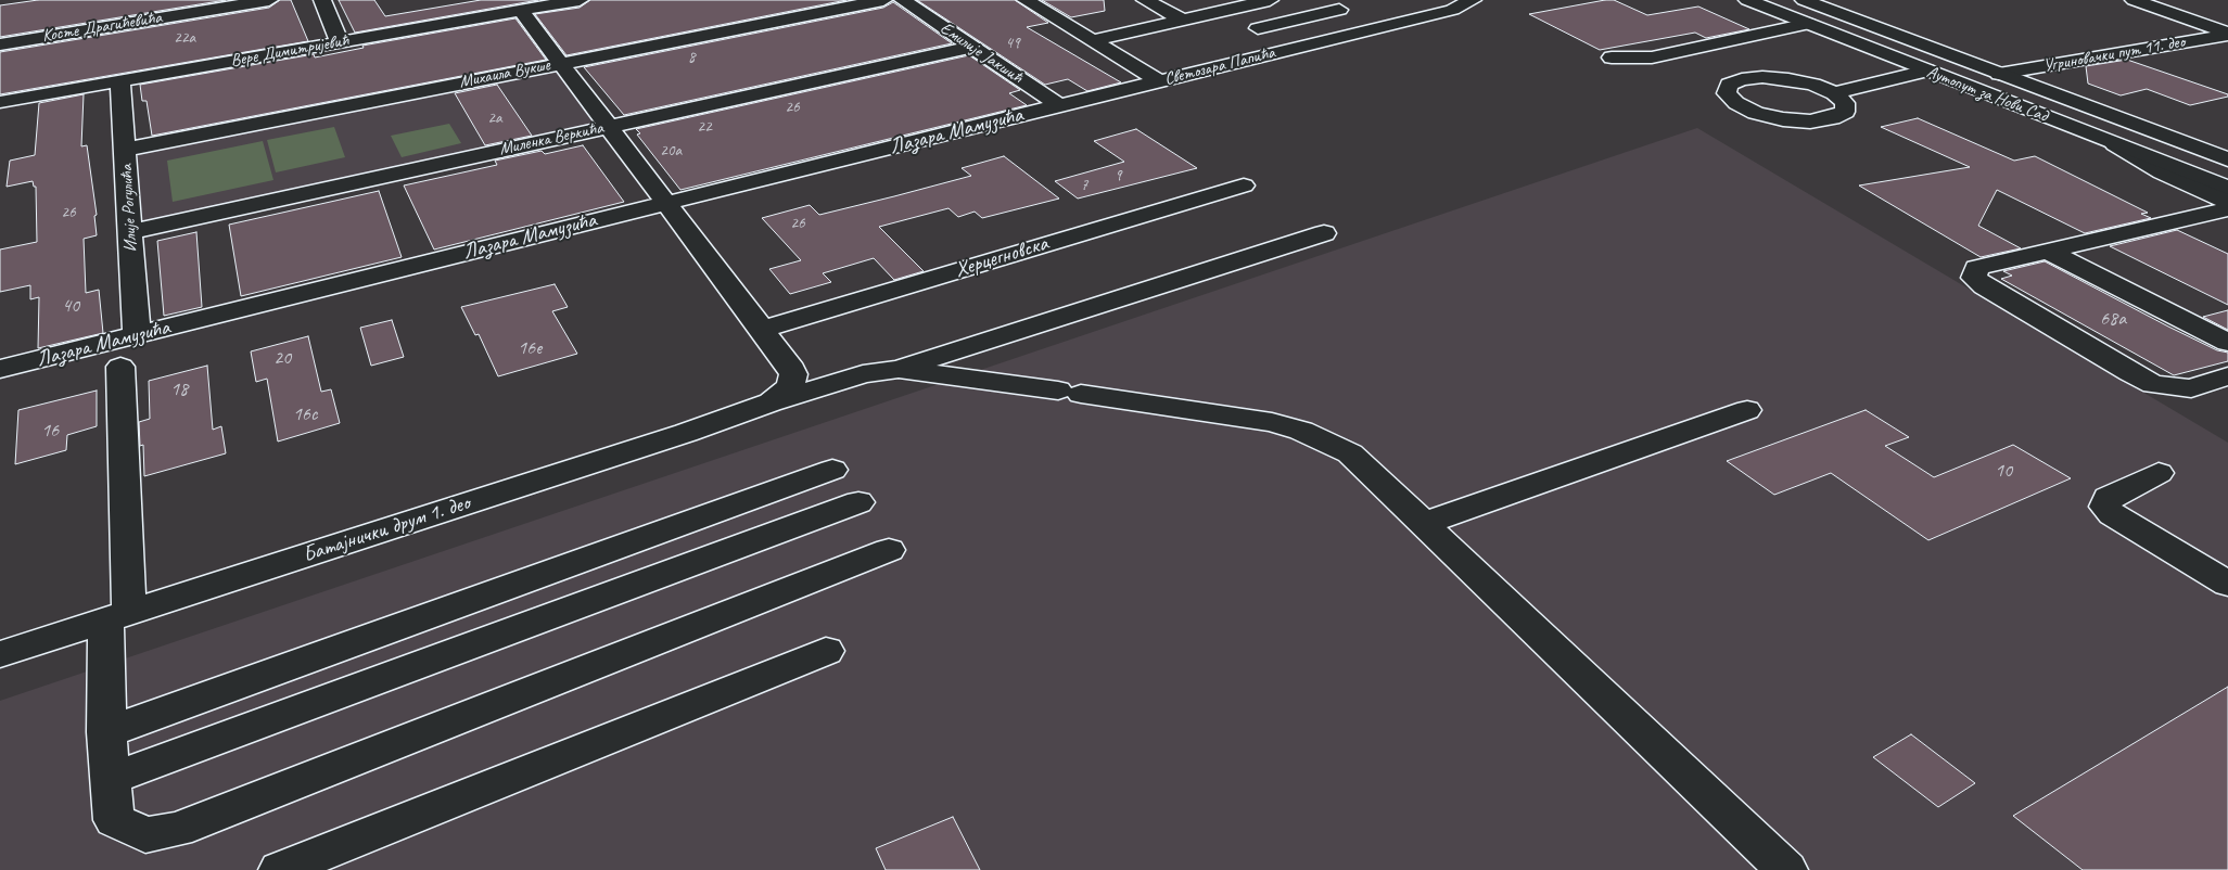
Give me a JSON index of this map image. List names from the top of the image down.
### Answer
{
  "streets": {
    "street": [
      "Косте Драгићевића",
      "Вере Димитријевић",
      "Емилије Јакшић",
      "Угриновачки пут 11. део",
      "Светозара Папића",
      "Михаила Вукше",
      "Аутопут за Нови Сад",
      "Лазара Мамузића",
      "Миленка Веркића",
      "Илије Рогулића",
      "Херцегновска",
      "Батајнички друм 1. део"
    ]
  },
  "crossings": [
    ["Вере Димитријевић", "Илије Рогулића"],
    ["Емилије Јакшић", "Светозара Папића"],
    ["Емилије Јакшић", "Лазара Мамузића"],
    ["Емилије Јакшић", "Миленка Веркића"],
    ["Угриновачки пут 11. део", "Аутопут за Нови Сад"],
    ["Светозара Папића", "Лазара Мамузића"],
    ["Михаила Вукше", "Илије Рогулића"],
    ["Лазара Мамузића", "Илије Рогулића"],
    ["Миленка Веркића", "Илије Рогулића"]
  ],
  "house_numbers": [
    "22a",
    "49",
    "8",
    "26",
    "2a",
    "22",
    "20a",
    "9",
    "7",
    "26",
    "26",
    "40",
    "68a",
    "16e",
    "20",
    "18",
    "16c",
    "16",
    "10"
  ]
}
